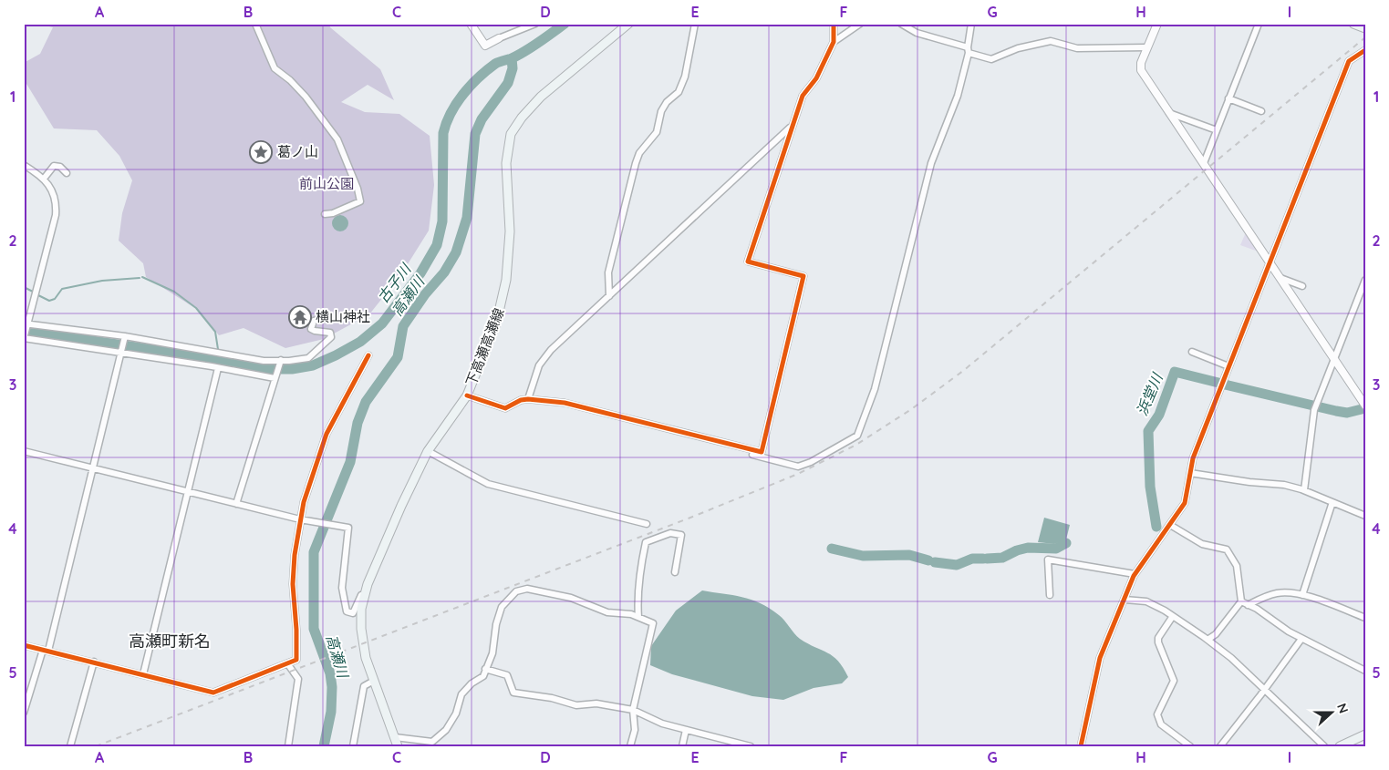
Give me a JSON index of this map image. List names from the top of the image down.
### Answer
{
  "streets": {
    "main road": ["下高瀬高瀬線"]
  },
  "districts": ["高瀬町新名"],
  "water": ["古子川", "高瀬川", "浜堂川"],
  "parks": ["前山公園"],
  "places": {
    "place": ["葛ノ山"],
    "temple": ["横山神社"]
  },
  "north": "right",
  "grid": {
    "columns": [
      "A",
      "B",
      "C",
      "D",
      "E",
      "F",
      "G",
      "H",
      "I"
    ],
    "rows": [
      "1",
      "2",
      "3",
      "4",
      "5"
    ]
  }
}
